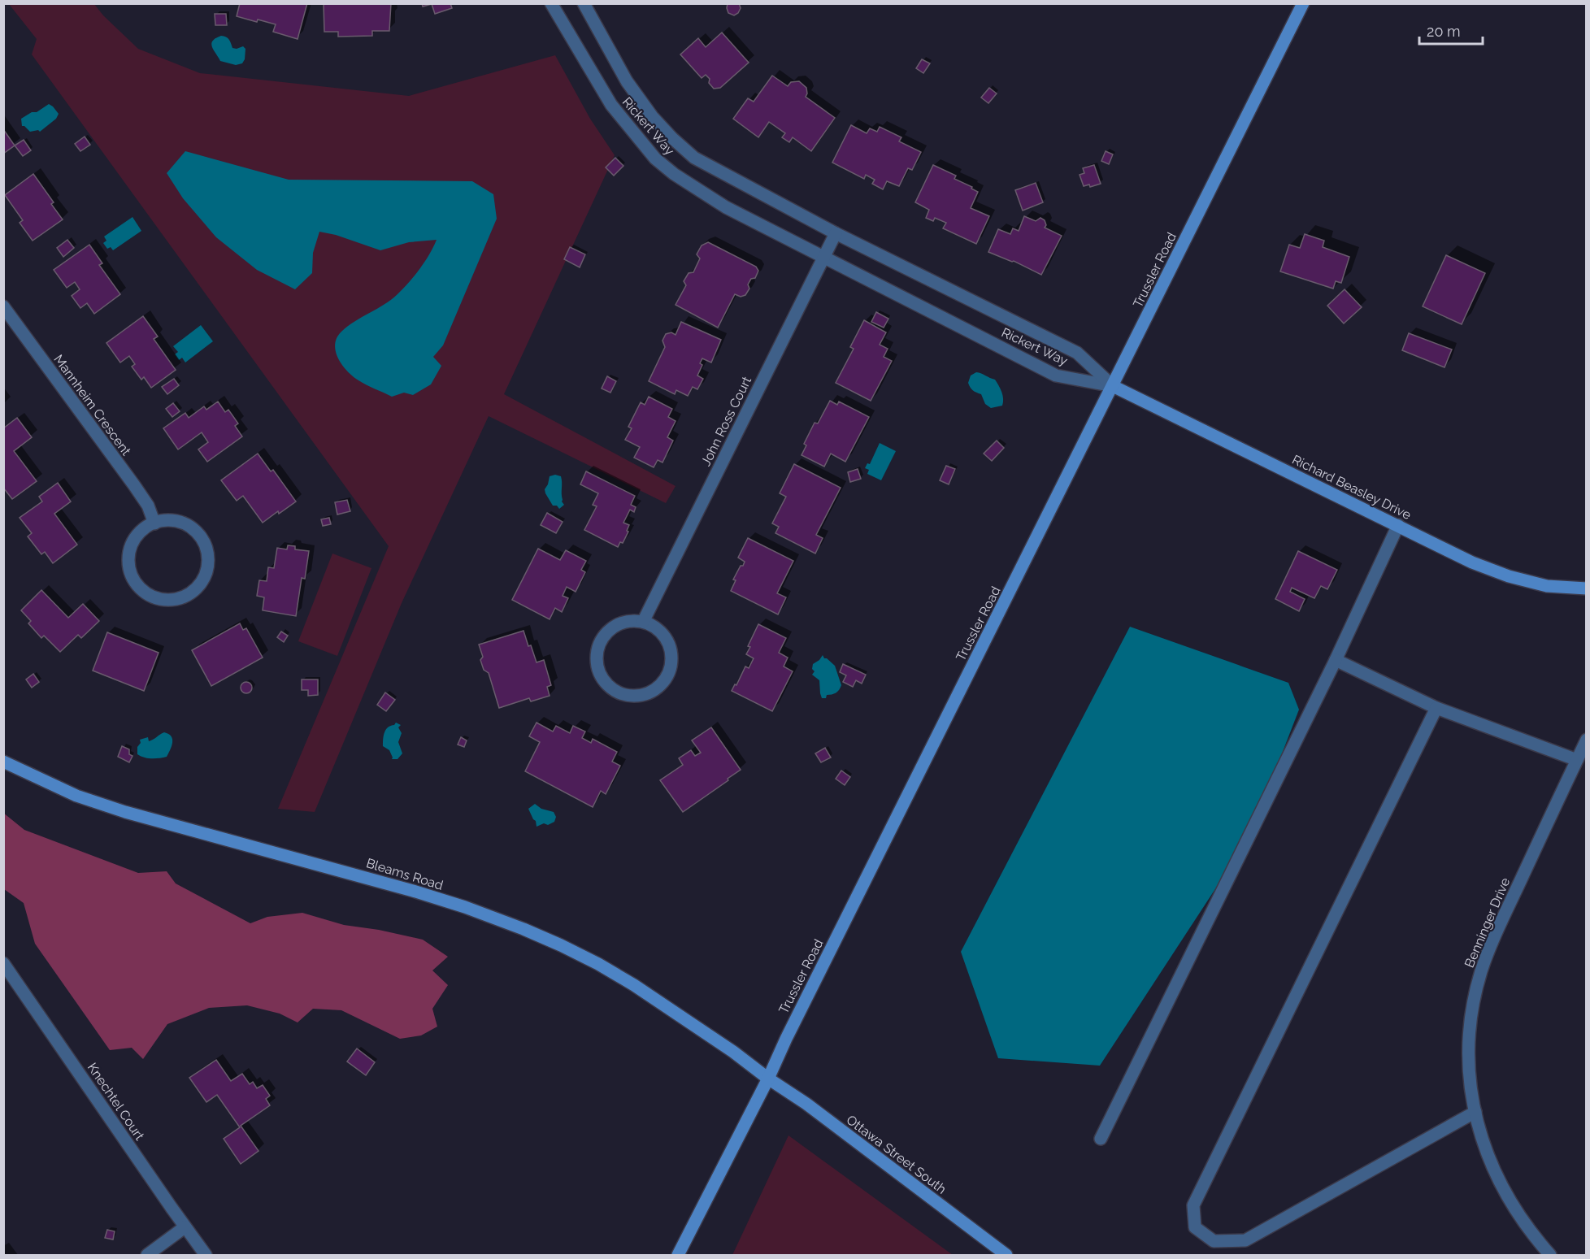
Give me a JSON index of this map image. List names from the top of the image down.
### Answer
{
  "streets": {
    "main road": [
      "Trussler Road",
      "Richard Beasley Drive",
      "Bleams Road",
      "Ottawa Street South"
    ],
    "street": [
      "Rickert Way",
      "Mannheim Crescent",
      "John Ross Court",
      "Benninger Drive",
      "Knechtel Court"
    ]
  },
  "crossings": [
    ["Rickert Way", "Trussler Road"],
    ["Rickert Way", "John Ross Court"],
    ["Rickert Way", "Richard Beasley Drive"],
    ["Trussler Road", "Richard Beasley Drive"],
    ["Trussler Road", "Bleams Road"],
    ["Trussler Road", "Ottawa Street South"],
    ["Bleams Road", "Ottawa Street South"]
  ],
  "scale_bar": "20 m"
}
